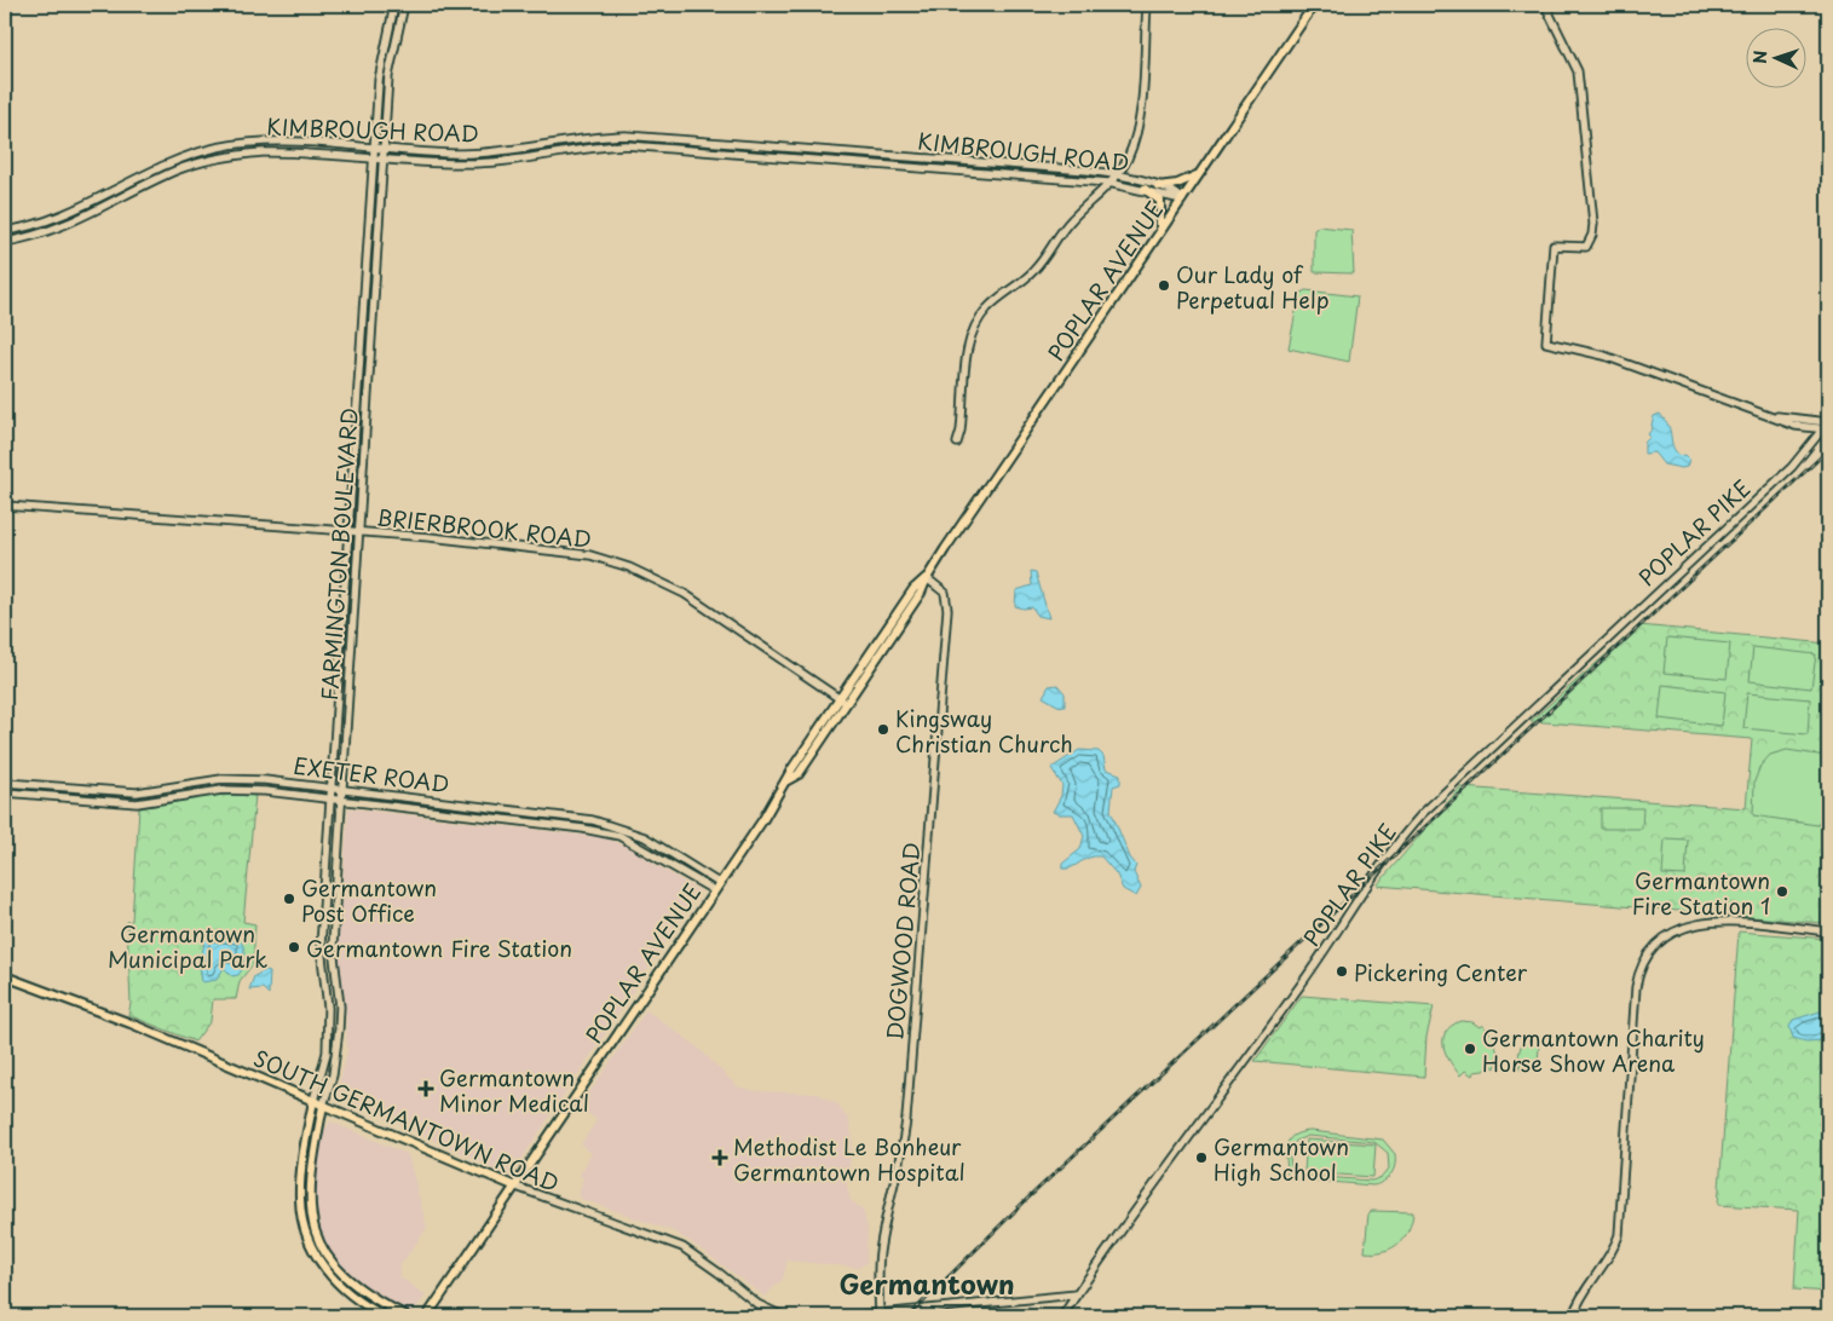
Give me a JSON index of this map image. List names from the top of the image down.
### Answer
{
  "streets": {
    "main road": ["POPLAR AVENUE", "SOUTH GERMANTOWN ROAD"],
    "street": [
      "KIMBROUGH ROAD",
      "BRIERBROOK ROAD",
      "POPLAR PIKE",
      "FARMINGTON BOULEVARD",
      "EXETER ROAD",
      "DOGWOOD ROAD"
    ]
  },
  "crossings": [
    ["KIMBROUGH ROAD", "POPLAR AVENUE"],
    ["KIMBROUGH ROAD", "FARMINGTON BOULEVARD"],
    ["POPLAR AVENUE", "BRIERBROOK ROAD"],
    ["POPLAR AVENUE", "EXETER ROAD"],
    ["POPLAR AVENUE", "DOGWOOD ROAD"],
    ["POPLAR AVENUE", "SOUTH GERMANTOWN ROAD"],
    ["BRIERBROOK ROAD", "FARMINGTON BOULEVARD"],
    ["FARMINGTON BOULEVARD", "EXETER ROAD"],
    ["FARMINGTON BOULEVARD", "SOUTH GERMANTOWN ROAD"]
  ],
  "districts": ["Germantown"],
  "parks": ["Germantown Municipal Park"],
  "places": {
    "other": [
      "Our Lady of Perpetual Help",
      "Kingsway Christian Church",
      "Germantown Fire Station 1",
      "Germantown Post Office",
      "Germantown Fire Station",
      "Pickering Center",
      "Germantown Charity Horse Show Arena",
      "Germantown High School"
    ],
    "health": ["Germantown Minor Medical", "Methodist Le Bonheur Germantown Hospital"]
  },
  "north": "left"
}
